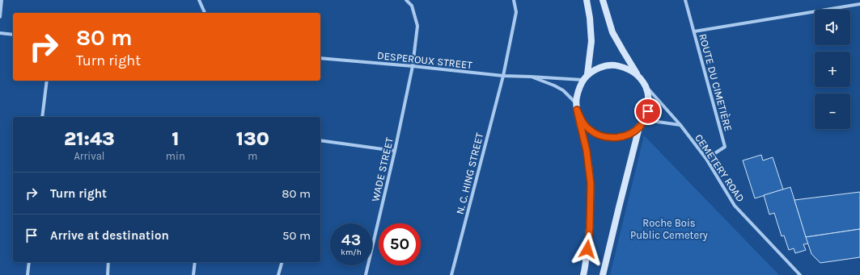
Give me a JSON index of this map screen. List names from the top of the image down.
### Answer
{
  "streets": {
    "street": [
      "DESPEROUX STREET",
      "ROUTE DU CIMETIÈRE",
      "CEMETERY ROAD",
      "WADE STREET",
      "N. C. HING STREET"
    ]
  },
  "crossings": [
    ["DESPEROUX STREET", "CEMETERY ROAD"],
    ["DESPEROUX STREET", "WADE STREET"],
    ["DESPEROUX STREET", "N. C. HING STREET"],
    ["ROUTE DU CIMETIÈRE", "CEMETERY ROAD"]
  ],
  "parks": ["Roche Bois Public Cemetery"],
  "page": {
    "map_buttons": ["+", "−"],
    "turn": ["80 m", "Turn right"],
    "eta": [
      "21:43",
      "Arrival",
      "1",
      "min",
      "130",
      "m"
    ],
    "list": [
      {
        "name": "Turn right",
        "value": "80 m"
      },
      {
        "name": "Arrive at destination",
        "value": "50 m"
      }
    ],
    "speed": "43 km/h",
    "limit": "50"
  }
}
